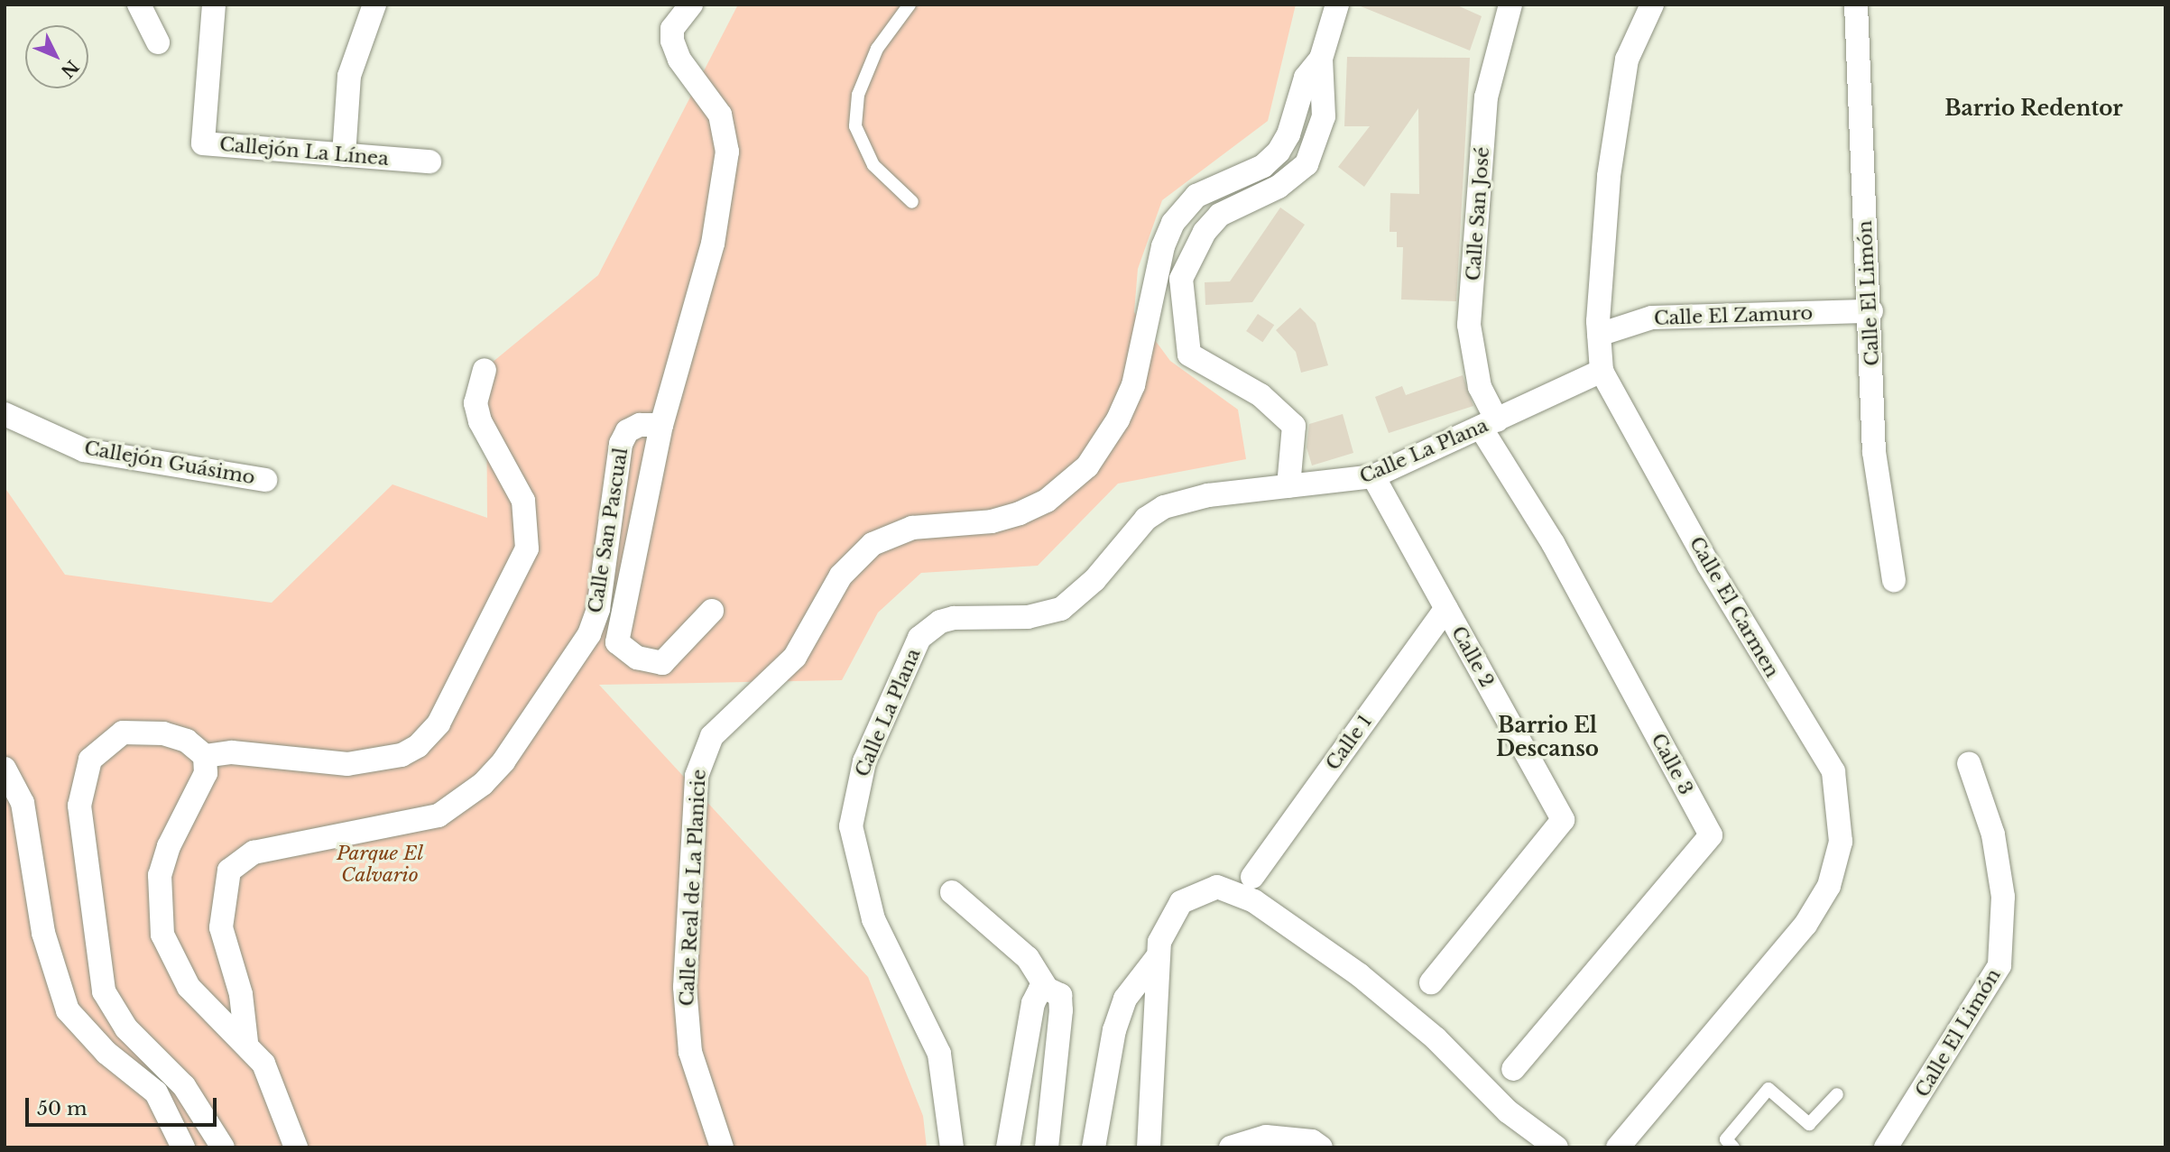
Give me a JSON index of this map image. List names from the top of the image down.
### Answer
{
  "streets": {
    "street": [
      "Callejón La Línea",
      "Calle San José",
      "Calle El Limón",
      "Calle El Zamuro",
      "Calle La Plana",
      "Callejón Guásimo",
      "Calle San Pascual",
      "Calle El Carmen",
      "Calle 2",
      "Calle 1",
      "Calle 3",
      "Calle Real de La Planicie"
    ]
  },
  "crossings": [
    ["Calle San José", "Calle La Plana"],
    ["Calle San José", "Calle 3"],
    ["Calle El Limón", "Calle El Zamuro"],
    ["Calle El Zamuro", "Calle El Carmen"],
    ["Calle La Plana", "Calle El Carmen"],
    ["Calle La Plana", "Calle 2"],
    ["Calle La Plana", "Calle 3"],
    ["Calle La Plana", "Calle Real de La Planicie"],
    ["Calle 2", "Calle 1"]
  ],
  "districts": ["Barrio Redentor", "Barrio El Descanso"],
  "parks": ["Parque El Calvario"],
  "scale_bar": "50 m",
  "north": "bottom right"
}
